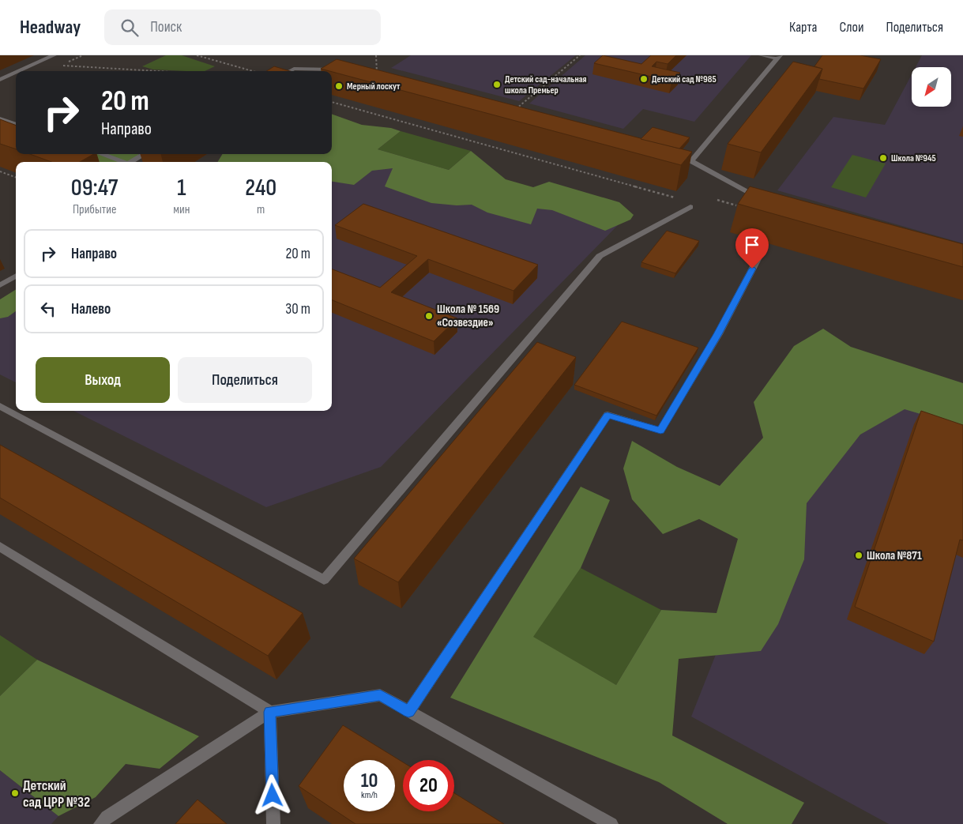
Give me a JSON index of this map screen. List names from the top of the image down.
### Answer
{
  "places": [
    "Детский сад №985",
    "Детский сад-начальная школа Премьер",
    "Мерный лоскут",
    "Школа №945",
    "Школа № 1569 «Созвездие»",
    "Школа №871",
    "Детский сад ЦРР №32"
  ],
  "north": "bottom left",
  "page": {
    "header": "Headway",
    "search": "Поиск",
    "nav": ["Карта", "Слои", "Поделиться"],
    "turn": ["20 m", "Направо"],
    "eta": [
      "09:47",
      "Прибытие",
      "1",
      "мин",
      "240",
      "m"
    ],
    "list": [
      {
        "name": "Направо",
        "value": "20 m"
      },
      {
        "name": "Налево",
        "value": "30 m"
      }
    ],
    "buttons": ["Выход", "Поделиться"],
    "speed": "10 km/h",
    "limit": "20"
  }
}
